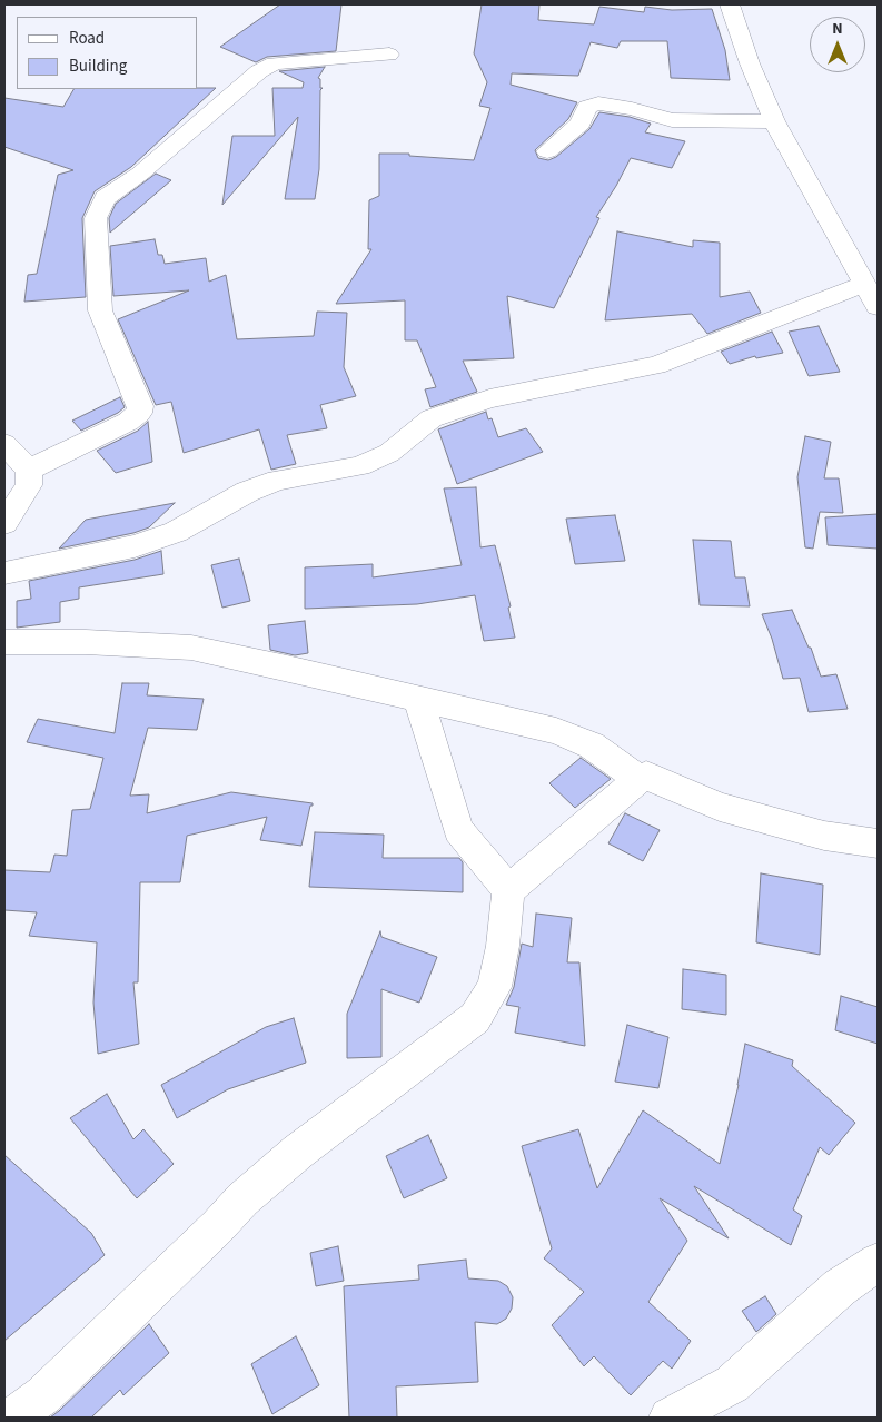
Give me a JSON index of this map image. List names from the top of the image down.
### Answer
{
  "legend": ["Road", "Building"],
  "north": "top"
}
